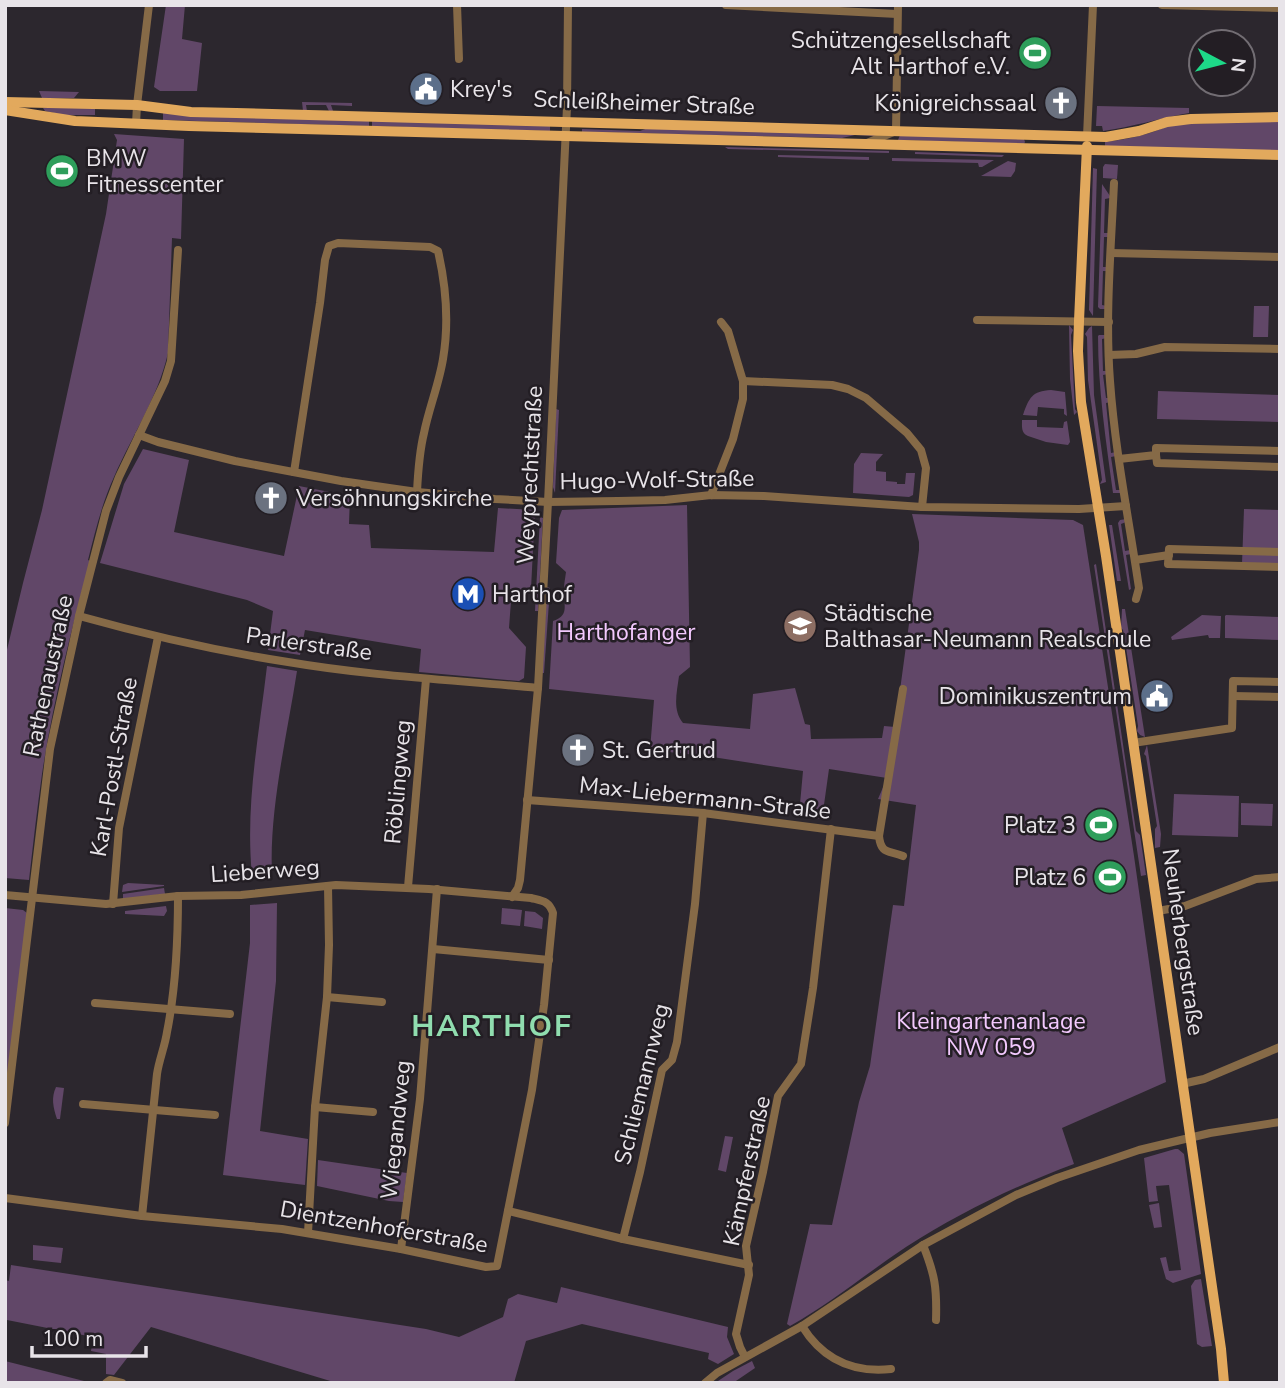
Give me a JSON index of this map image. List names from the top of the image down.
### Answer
{
  "streets": {
    "main road": ["Schleißheimer Straße", "Neuherbergstraße"],
    "street": [
      "Weyprechtstraße",
      "Hugo-Wolf-Straße",
      "Parlerstraße",
      "Rathenaustraße",
      "Karl-Postl-Straße",
      "Röblingweg",
      "Max-Liebermann-Straße",
      "Lieberweg",
      "Schliemannweg",
      "Wiegandweg",
      "Kämpferstraße",
      "Dientzenhoferstraße"
    ]
  },
  "crossings": [
    ["Schleißheimer Straße", "Weyprechtstraße"],
    ["Schleißheimer Straße", "Neuherbergstraße"],
    ["Weyprechtstraße", "Hugo-Wolf-Straße"],
    ["Weyprechtstraße", "Parlerstraße"],
    ["Weyprechtstraße", "Max-Liebermann-Straße"],
    ["Weyprechtstraße", "Lieberweg"],
    ["Hugo-Wolf-Straße", "Rathenaustraße"],
    ["Hugo-Wolf-Straße", "Neuherbergstraße"],
    ["Parlerstraße", "Rathenaustraße"],
    ["Parlerstraße", "Karl-Postl-Straße"],
    ["Parlerstraße", "Röblingweg"],
    ["Rathenaustraße", "Lieberweg"],
    ["Karl-Postl-Straße", "Lieberweg"],
    ["Röblingweg", "Lieberweg"],
    ["Max-Liebermann-Straße", "Schliemannweg"],
    ["Max-Liebermann-Straße", "Kämpferstraße"],
    ["Lieberweg", "Wiegandweg"],
    ["Schliemannweg", "Dientzenhoferstraße"],
    ["Wiegandweg", "Dientzenhoferstraße"],
    ["Kämpferstraße", "Dientzenhoferstraße"]
  ],
  "districts": ["HARTHOF"],
  "parks": ["Harthofanger", "Kleingartenanlage NW 059"],
  "places": {
    "sports": [
      "Schützengesellschaft Alt Harthof e.V.",
      "BMW Fitnesscenter",
      "Platz 3",
      "Platz 6"
    ],
    "public building": ["Krey's", "Dominikuszentrum"],
    "church": ["Königreichssaal", "Versöhnungskirche", "St. Gertrud"],
    "metro station": ["Harthof"],
    "school or university": ["Städtische Balthasar-Neumann Realschule"]
  },
  "scale_bar": "100 m",
  "north": "right"
}
